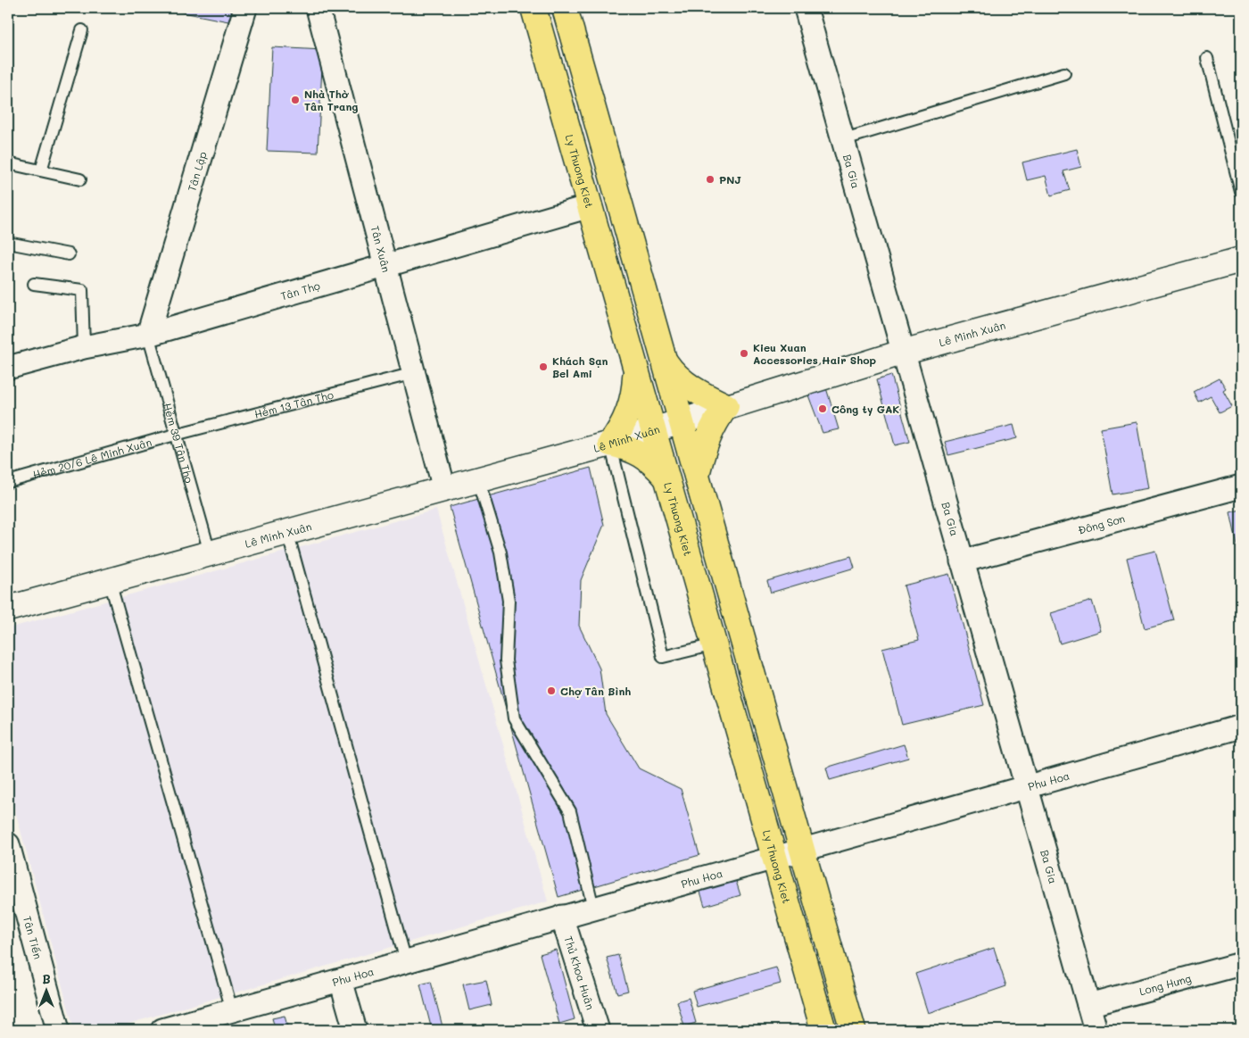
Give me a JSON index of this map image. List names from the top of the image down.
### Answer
{
  "streets": {
    "main road": ["Ly Thuong Kiet"],
    "street": [
      "Tân Lập",
      "Ba Gia",
      "Tân Xuân",
      "Tân Thọ",
      "Lê Minh Xuân",
      "Đông Sơn",
      "Phu Hoa",
      "Tân Tiến",
      "Thủ Khoa Huân",
      "Long Hưng"
    ],
    "lane": ["Hẻm 13 Tân Thọ", "Hẻm 39 Tân Thọ", "Hẻm 20/6 Lê Minh Xuân"]
  },
  "crossings": [
    ["Tân Lập", "Tân Thọ"],
    ["Tân Lập", "Hẻm 39 Tân Thọ"],
    ["Ly Thuong Kiet", "Tân Thọ"],
    ["Ly Thuong Kiet", "Lê Minh Xuân"],
    ["Ly Thuong Kiet", "Phu Hoa"],
    ["Ba Gia", "Lê Minh Xuân"],
    ["Ba Gia", "Đông Sơn"],
    ["Ba Gia", "Phu Hoa"],
    ["Ba Gia", "Long Hưng"],
    ["Tân Xuân", "Tân Thọ"],
    ["Tân Xuân", "Lê Minh Xuân"],
    ["Tân Xuân", "Hẻm 13 Tân Thọ"],
    ["Tân Thọ", "Hẻm 39 Tân Thọ"],
    ["Lê Minh Xuân", "Hẻm 39 Tân Thọ"],
    ["Hẻm 13 Tân Thọ", "Hẻm 39 Tân Thọ"],
    ["Hẻm 13 Tân Thọ", "Hẻm 20/6 Lê Minh Xuân"],
    ["Hẻm 39 Tân Thọ", "Hẻm 20/6 Lê Minh Xuân"],
    ["Phu Hoa", "Thủ Khoa Huân"]
  ],
  "places": [
    "Nhà Thờ Tân Trang",
    "PNJ",
    "Kieu Xuan Accessories Hair Shop",
    "Khách Sạn Bel Ami",
    "Công ty GAK",
    "Chợ Tân Bình"
  ],
  "north": "top"
}
